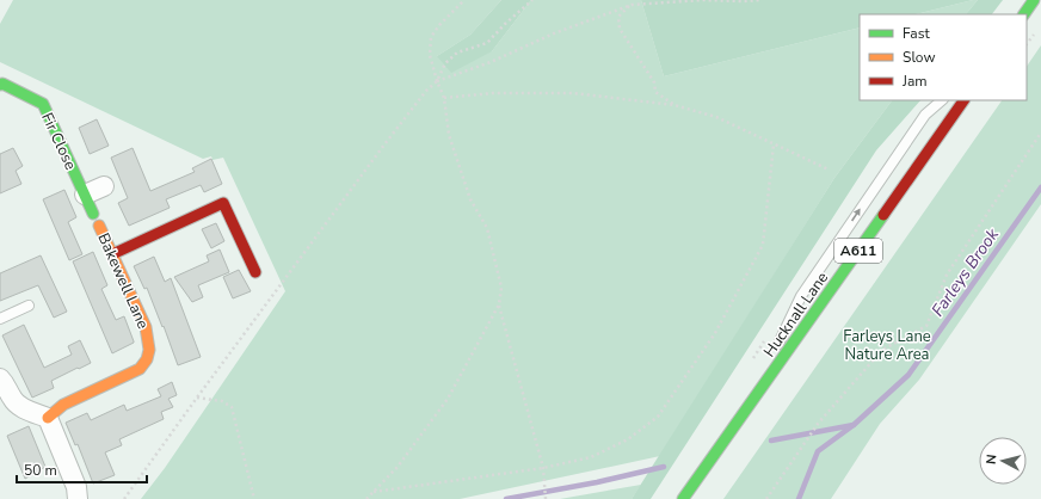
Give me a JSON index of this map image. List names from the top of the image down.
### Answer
{
  "streets": {
    "street": [
      "Fir Close",
      "A611",
      "Bakewell Lane",
      "Hucknall Lane"
    ]
  },
  "water": ["Farleys Brook"],
  "parks": ["Farleys Lane Nature Area"],
  "legend": ["Fast", "Slow", "Jam"],
  "scale_bar": "50 m",
  "north": "left"
}
